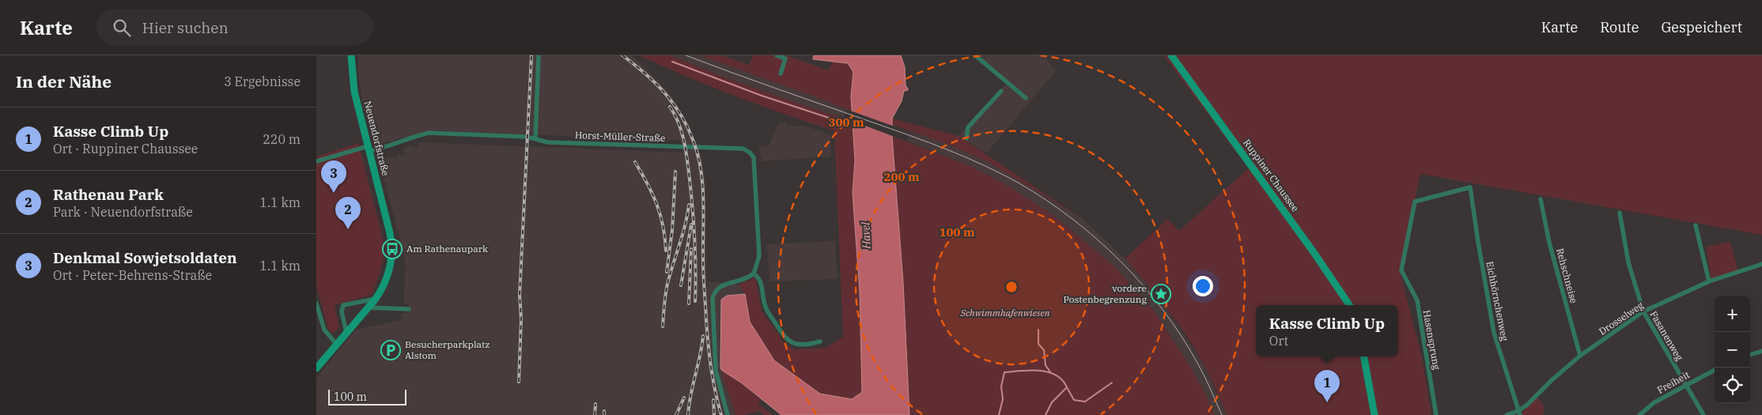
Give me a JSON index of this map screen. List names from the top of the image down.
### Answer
{
  "streets": {
    "main road": ["Neuendorfstraße", "Ruppiner Chaussee"],
    "street": [
      "Horst-Müller-Straße",
      "Rehschneise",
      "Eichhörnchenweg",
      "Drosselweg",
      "Fasanenweg",
      "Hasensprung",
      "Freiheit"
    ]
  },
  "crossings": [
    ["Horst-Müller-Straße", "Neuendorfstraße"],
    ["Rehschneise", "Drosselweg"],
    ["Eichhörnchenweg", "Drosselweg"],
    ["Eichhörnchenweg", "Hasensprung"],
    ["Drosselweg", "Fasanenweg"],
    ["Fasanenweg", "Freiheit"]
  ],
  "water": ["Havel"],
  "parks": ["Schwimmhafenwiesen"],
  "places": {
    "bus stop": ["Am Rathenaupark"],
    "place": ["vordere Postenbegrenzung"],
    "parking": ["Besucherparkplatz Alstom"]
  },
  "scale_bar": "100 m",
  "page": {
    "header": "Karte",
    "search": "Hier suchen",
    "nav": ["Karte", "Route", "Gespeichert"],
    "heading": ["In der Nähe", "3 Ergebnisse"],
    "list": [
      {
        "mark": "1",
        "name": "Kasse Climb Up",
        "note": "Ort · Ruppiner Chaussee",
        "value": "220 m"
      },
      {
        "mark": "2",
        "name": "Rathenau Park",
        "note": "Park · Neuendorfstraße",
        "value": "1.1 km"
      },
      {
        "mark": "3",
        "name": "Denkmal Sowjetsoldaten",
        "note": "Ort · Peter-Behrens-Straße",
        "value": "1.1 km"
      }
    ],
    "pins": ["3", "2", "1"],
    "map_buttons": ["+", "−"],
    "popup": ["Kasse Climb Up", "Ort"],
    "scale": "100 m"
  },
  "rings": ["300 m", "200 m", "100 m"]
}
